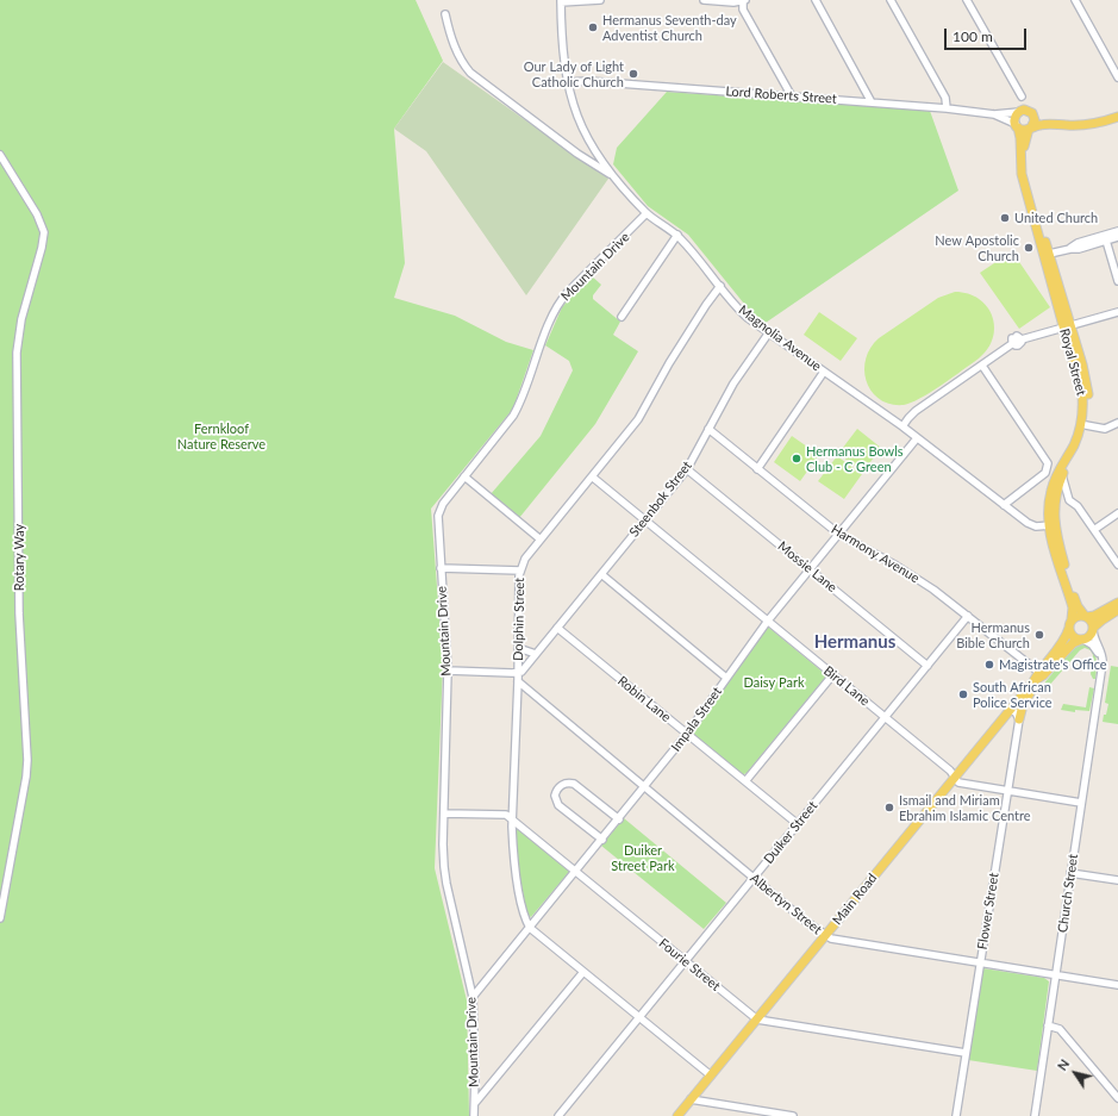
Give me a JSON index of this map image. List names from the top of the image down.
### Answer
{
  "streets": {
    "main road": ["Lord Roberts Street", "Royal Street", "Main Road"],
    "street": [
      "Mountain Drive",
      "Magnolia Avenue",
      "Steenbok Street",
      "Harmony Avenue",
      "Rotary Way",
      "Mossie Lane",
      "Dolphin Street",
      "Bird Lane",
      "Robin Lane",
      "Impala Street",
      "Duiker Street",
      "Church Street",
      "Albertyn Street",
      "Flower Street",
      "Fourie Street"
    ]
  },
  "crossings": [
    ["Lord Roberts Street", "Magnolia Avenue"],
    ["Lord Roberts Street", "Royal Street"],
    ["Mountain Drive", "Magnolia Avenue"],
    ["Mountain Drive", "Impala Street"],
    ["Mountain Drive", "Fourie Street"],
    ["Magnolia Avenue", "Royal Street"],
    ["Magnolia Avenue", "Steenbok Street"],
    ["Magnolia Avenue", "Dolphin Street"],
    ["Magnolia Avenue", "Impala Street"],
    ["Royal Street", "Church Street"],
    ["Royal Street", "Main Road"],
    ["Steenbok Street", "Harmony Avenue"],
    ["Steenbok Street", "Mossie Lane"],
    ["Steenbok Street", "Dolphin Street"],
    ["Steenbok Street", "Bird Lane"],
    ["Steenbok Street", "Robin Lane"],
    ["Harmony Avenue", "Impala Street"],
    ["Harmony Avenue", "Duiker Street"],
    ["Harmony Avenue", "Main Road"],
    ["Mossie Lane", "Impala Street"],
    ["Mossie Lane", "Duiker Street"],
    ["Dolphin Street", "Bird Lane"],
    ["Dolphin Street", "Impala Street"],
    ["Dolphin Street", "Albertyn Street"],
    ["Dolphin Street", "Fourie Street"],
    ["Bird Lane", "Impala Street"],
    ["Bird Lane", "Duiker Street"],
    ["Bird Lane", "Church Street"],
    ["Bird Lane", "Main Road"],
    ["Bird Lane", "Flower Street"],
    ["Robin Lane", "Impala Street"],
    ["Robin Lane", "Duiker Street"],
    ["Impala Street", "Albertyn Street"],
    ["Impala Street", "Fourie Street"],
    ["Duiker Street", "Albertyn Street"],
    ["Duiker Street", "Fourie Street"],
    ["Church Street", "Main Road"],
    ["Church Street", "Albertyn Street"],
    ["Main Road", "Albertyn Street"],
    ["Main Road", "Fourie Street"],
    ["Albertyn Street", "Flower Street"],
    ["Flower Street", "Fourie Street"]
  ],
  "districts": ["Hermanus"],
  "parks": ["Fernkloof Nature Reserve", "Daisy Park", "Duiker Street Park"],
  "places": [
    "Hermanus Seventh-day Adventist Church",
    "Our Lady of Light Catholic Church",
    "United Church",
    "New Apostolic Church",
    "Hermanus Bowls Club - C Green",
    "Hermanus Bible Church",
    "Magistrate's Office",
    "South African Police Service",
    "Ismail and Miriam Ebrahim Islamic Centre"
  ],
  "scale_bar": "100 m",
  "north": "top left"
}
